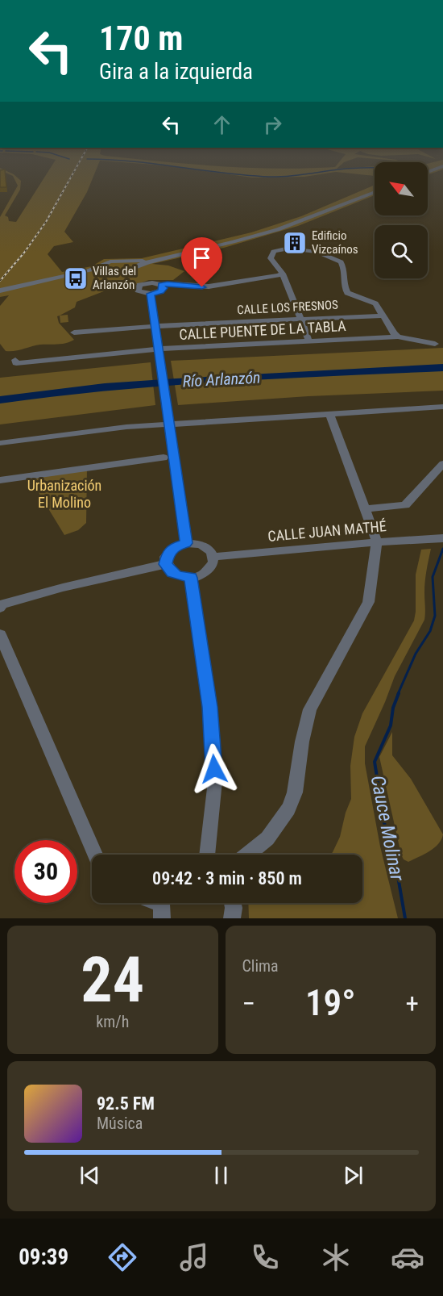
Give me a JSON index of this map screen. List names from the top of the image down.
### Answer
{
  "streets": {
    "street": ["CALLE LOS FRESNOS", "CALLE PUENTE DE LA TABLA", "CALLE JUAN MATHÉ"]
  },
  "water": ["Río Arlanzón", "Cauce Molinar"],
  "parks": ["Urbanización El Molino"],
  "places": {
    "building": ["Edificio Vizcaínos"],
    "bus stop": ["Villas del Arlanzón"]
  },
  "north": "top left",
  "page": {
    "turn": ["170 m", "Gira a la izquierda"],
    "limit": "30",
    "trip": "09:42 · 3 min · 850 m",
    "tile": [
      ["24", "km/h"],
      "Clima"
    ],
    "heat": ["−", "19°", "+"],
    "song": ["92.5 FM", "Música"],
    "tabs": "09:39"
  }
}
